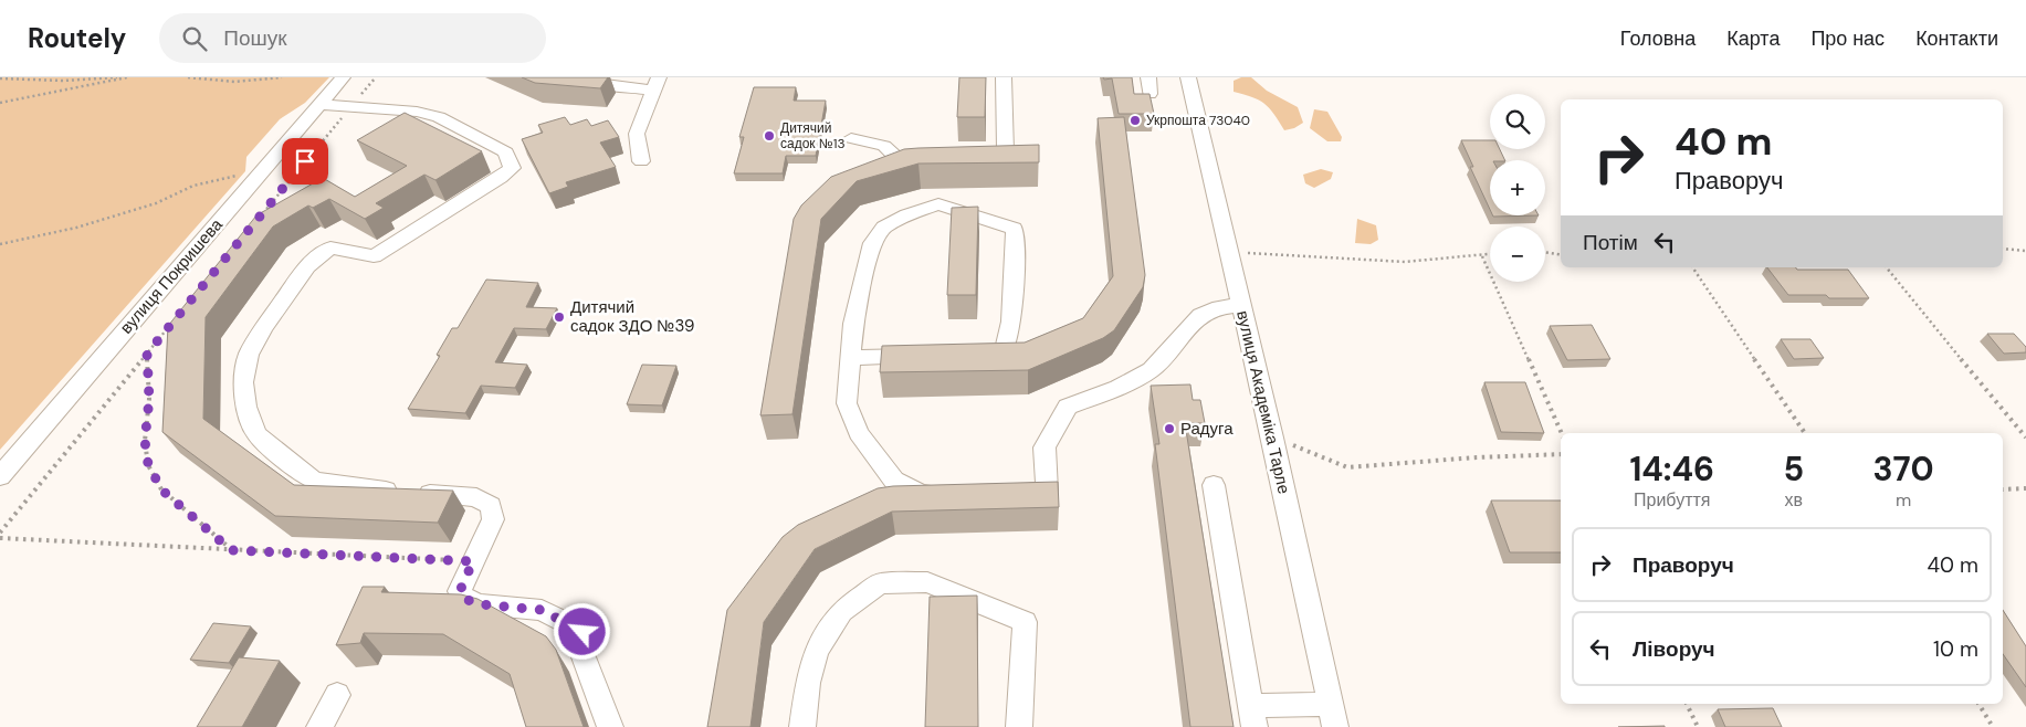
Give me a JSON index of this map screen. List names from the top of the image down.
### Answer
{
  "streets": {
    "street": ["вулиця Покришева", "вулиця Академіка Тарле"]
  },
  "places": [
    "Укрпошта 73040",
    "Дитячий садок №13",
    "Дитячий садок ЗДО №39",
    "Радуга"
  ],
  "page": {
    "header": "Routely",
    "search": "Пошук",
    "nav": [
      "Головна",
      "Карта",
      "Про нас",
      "Контакти"
    ],
    "map_buttons": ["+", "−"],
    "turn": ["40 m", "Праворуч"],
    "then": "Потім",
    "eta": [
      "14:46",
      "Прибуття",
      "5",
      "хв",
      "370",
      "m"
    ],
    "list": [
      {
        "name": "Праворуч",
        "value": "40 m"
      },
      {
        "name": "Ліворуч",
        "value": "10 m"
      }
    ]
  }
}
